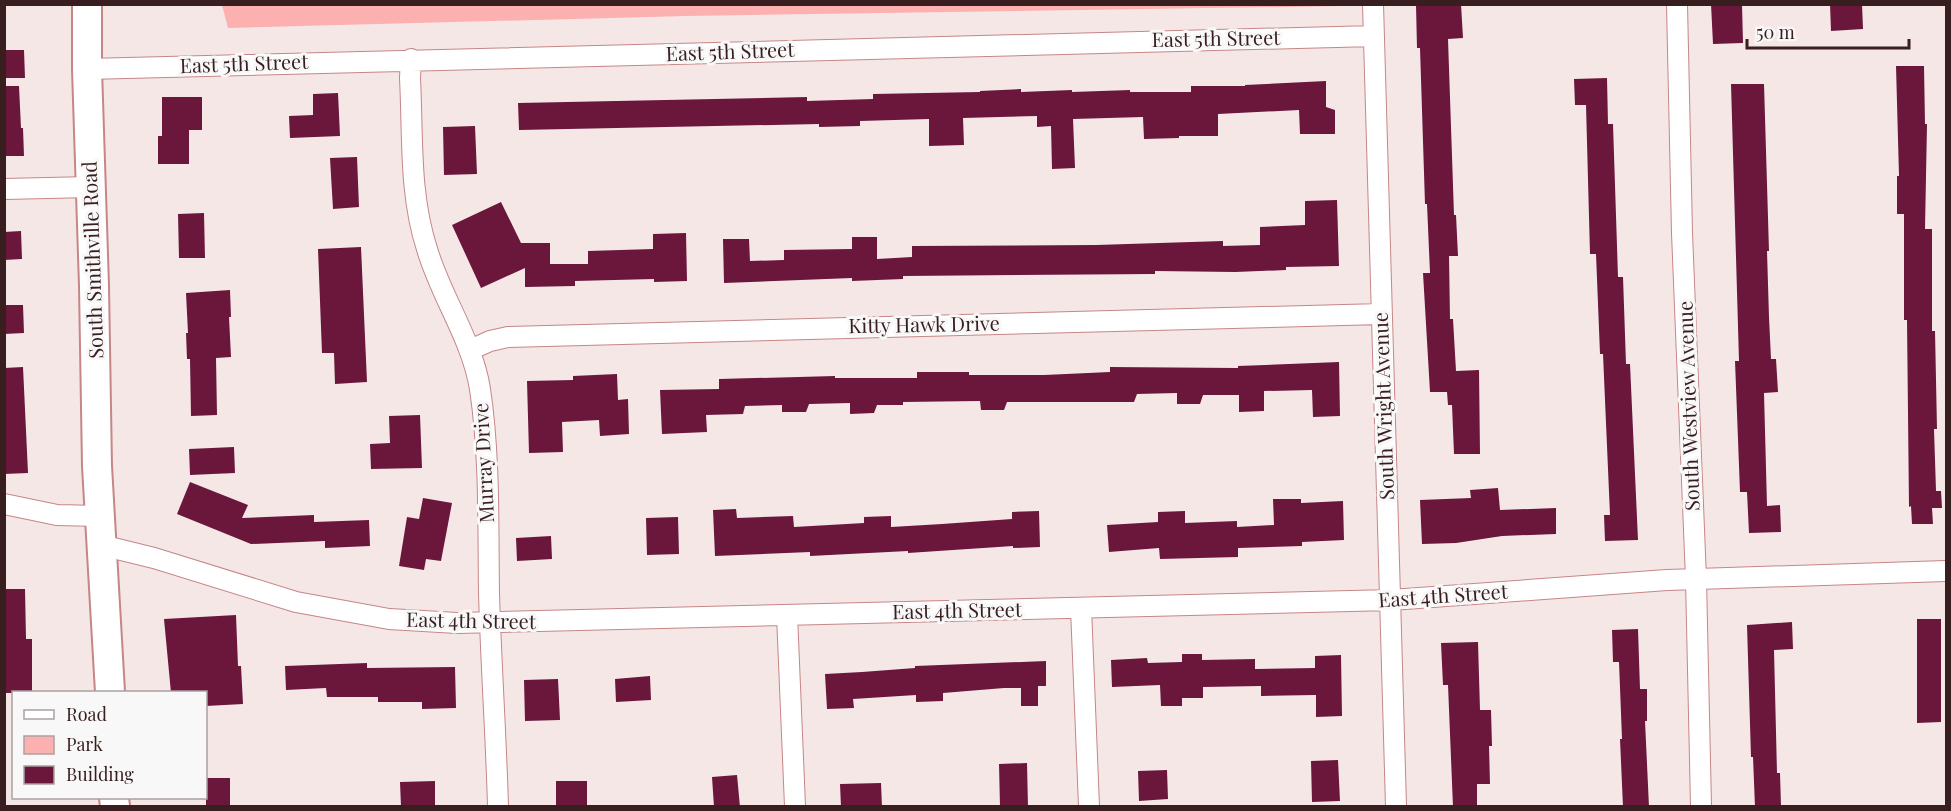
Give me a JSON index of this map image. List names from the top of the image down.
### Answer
{
  "streets": {
    "main road": ["South Smithville Road"],
    "street": [
      "East 5th Street",
      "Kitty Hawk Drive",
      "South Wright Avenue",
      "South Westview Avenue",
      "Murray Drive",
      "East 4th Street"
    ]
  },
  "crossings": [
    ["East 5th Street", "South Smithville Road"],
    ["East 5th Street", "South Wright Avenue"],
    ["East 5th Street", "Murray Drive"],
    ["Kitty Hawk Drive", "South Wright Avenue"],
    ["Kitty Hawk Drive", "Murray Drive"],
    ["South Wright Avenue", "East 4th Street"],
    ["South Westview Avenue", "East 4th Street"],
    ["Murray Drive", "East 4th Street"]
  ],
  "legend": ["Road", "Park", "Building"],
  "scale_bar": "50 m"
}
